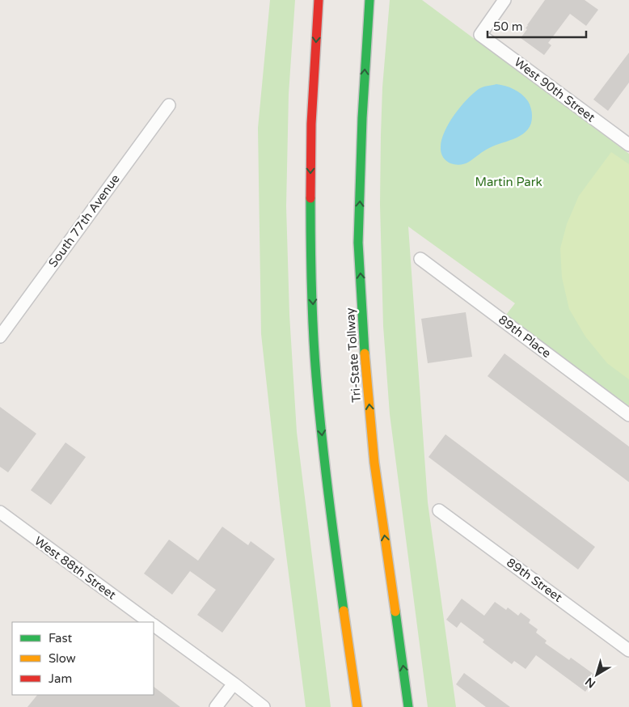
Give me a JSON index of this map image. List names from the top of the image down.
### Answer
{
  "streets": {
    "highway": ["Tri-State Tollway"],
    "street": [
      "West 90th Street",
      "South 77th Avenue",
      "89th Place",
      "West 88th Street",
      "89th Street"
    ]
  },
  "parks": ["Martin Park"],
  "legend": ["Fast", "Slow", "Jam"],
  "scale_bar": "50 m",
  "north": "bottom left"
}
